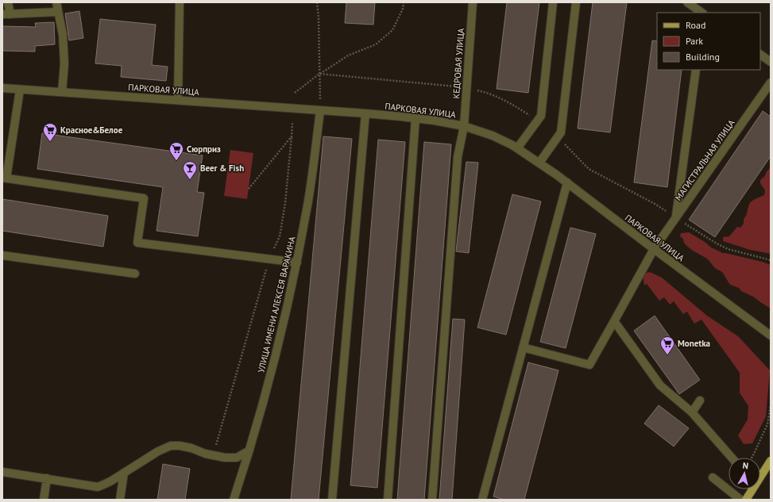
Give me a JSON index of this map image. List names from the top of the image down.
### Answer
{
  "streets": {
    "street": [
      "КЕДРОВАЯ УЛИЦА",
      "ПАРКОВАЯ УЛИЦА",
      "МАГИСТРАЛЬНАЯ УЛИЦА",
      "УЛИЦА ИМЕНИ АЛЕКСЕЯ ВАРАКИНА"
    ]
  },
  "crossings": [
    ["КЕДРОВАЯ УЛИЦА", "ПАРКОВАЯ УЛИЦА"],
    ["ПАРКОВАЯ УЛИЦА", "МАГИСТРАЛЬНАЯ УЛИЦА"],
    ["ПАРКОВАЯ УЛИЦА", "УЛИЦА ИМЕНИ АЛЕКСЕЯ ВАРАКИНА"]
  ],
  "places": {
    "supermarket": ["Красное&Белое", "Сюрприз", "Monetka"],
    "bar": ["Beer & Fish"]
  },
  "legend": ["Road", "Park", "Building"],
  "north": "top"
}
